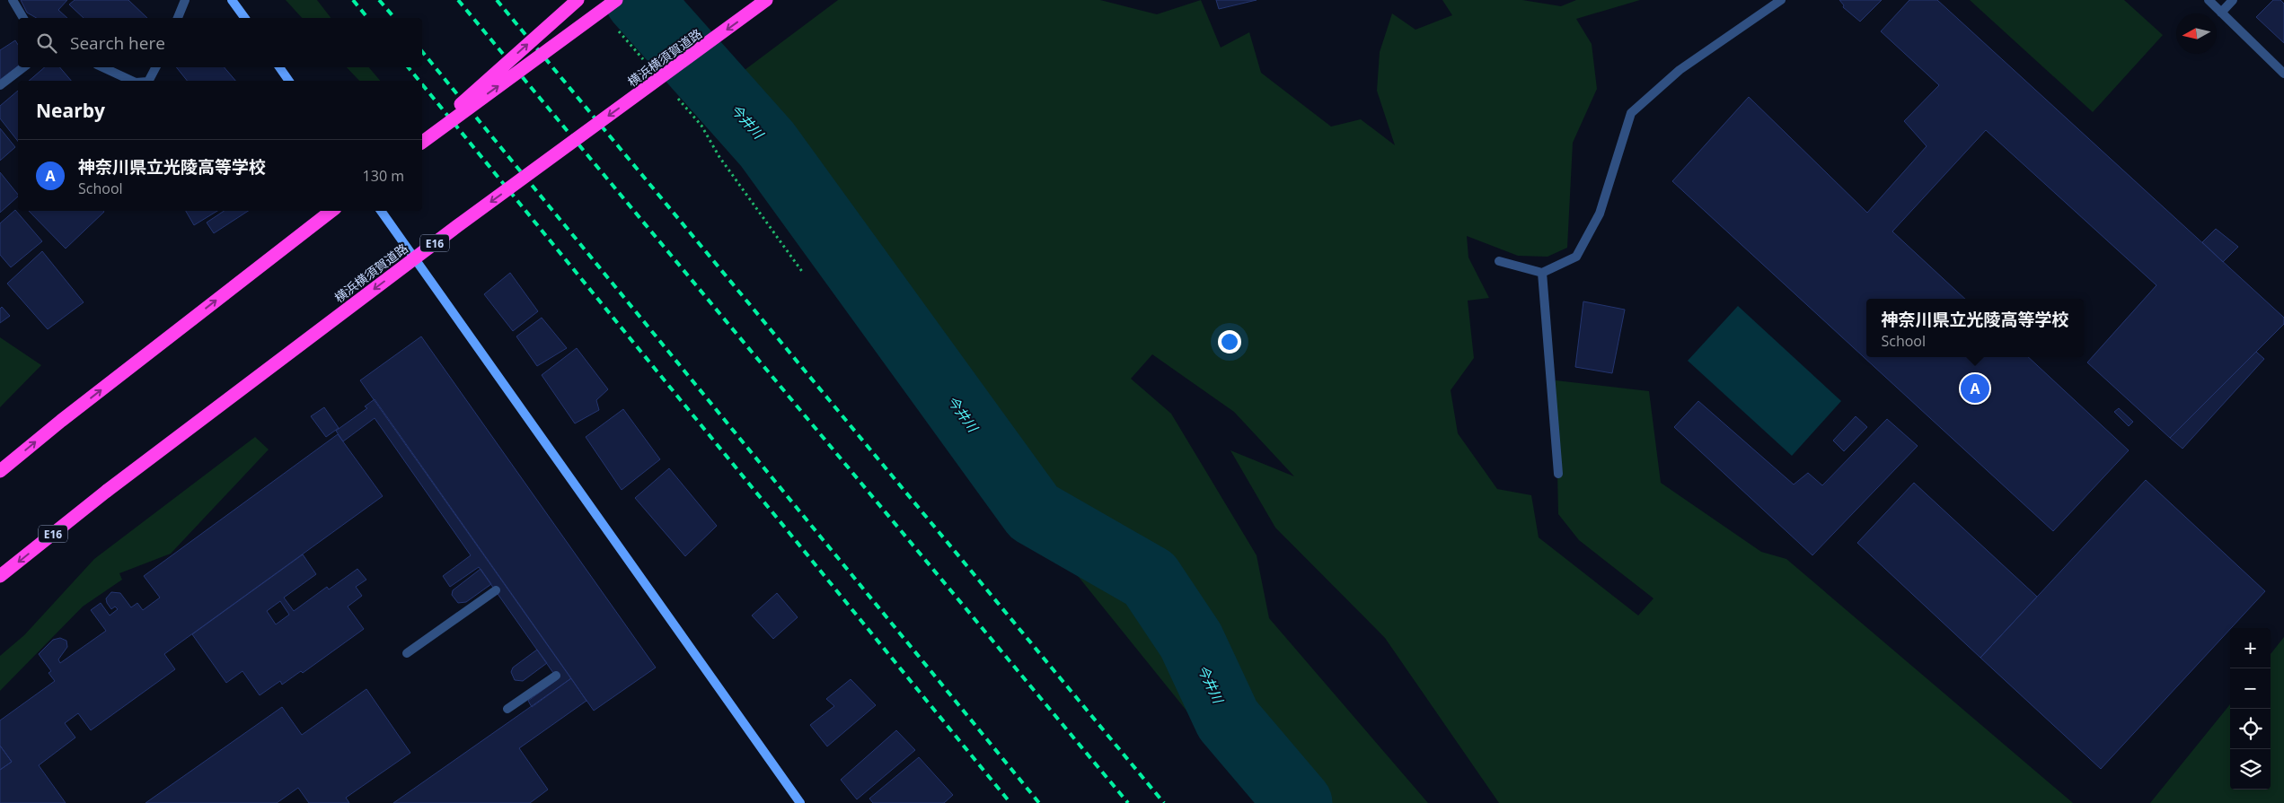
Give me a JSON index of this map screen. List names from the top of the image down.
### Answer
{
  "streets": {
    "highway": ["横浜横須賀道路", "E16"]
  },
  "water": ["今井川"],
  "north": "left",
  "page": {
    "search": "Search here",
    "heading": "Nearby",
    "list": [
      {
        "mark": "A",
        "name": "神奈川県立光陵高等学校",
        "note": "School",
        "value": "130 m"
      }
    ],
    "popup": ["神奈川県立光陵高等学校", "School"],
    "pins": "A",
    "map_buttons": ["+", "−"]
  }
}
